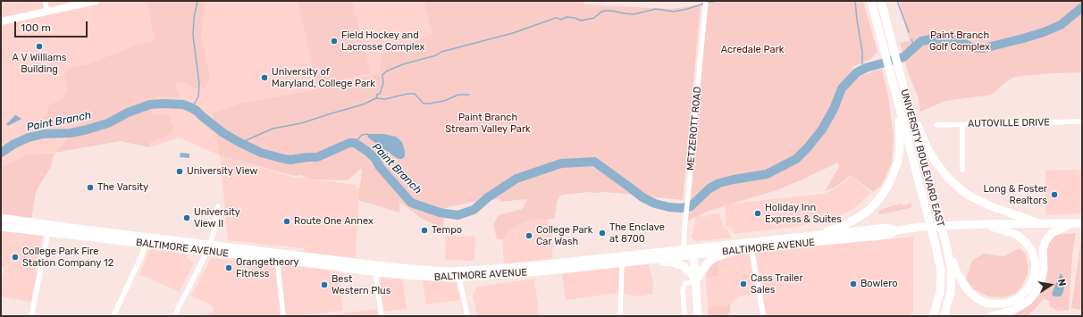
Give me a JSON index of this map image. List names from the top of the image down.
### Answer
{
  "streets": {
    "main road": ["UNIVERSITY BOULEVARD EAST", "BALTIMORE AVENUE"],
    "street": ["AUTOVILLE DRIVE", "METZEROTT ROAD"]
  },
  "crossings": [
    ["METZEROTT ROAD", "BALTIMORE AVENUE"]
  ],
  "water": ["Paint Branch"],
  "parks": ["Paint Branch Golf Complex", "Acredale Park", "Paint Branch Stream Valley Park"],
  "places": [
    "Field Hockey and Lacrosse Complex",
    "A V Williams Building",
    "University of Maryland, College Park",
    "University View",
    "The Varsity",
    "Long & Foster Realtors",
    "Holiday Inn Express & Suites",
    "University View II",
    "Route One Annex",
    "Tempo",
    "The Enclave at 8700",
    "College Park Car Wash",
    "College Park Fire Station Company 12",
    "Orangetheory Fitness",
    "Cass Trailer Sales",
    "Bowlero",
    "Best Western Plus"
  ],
  "scale_bar": "100 m",
  "north": "right"
}
